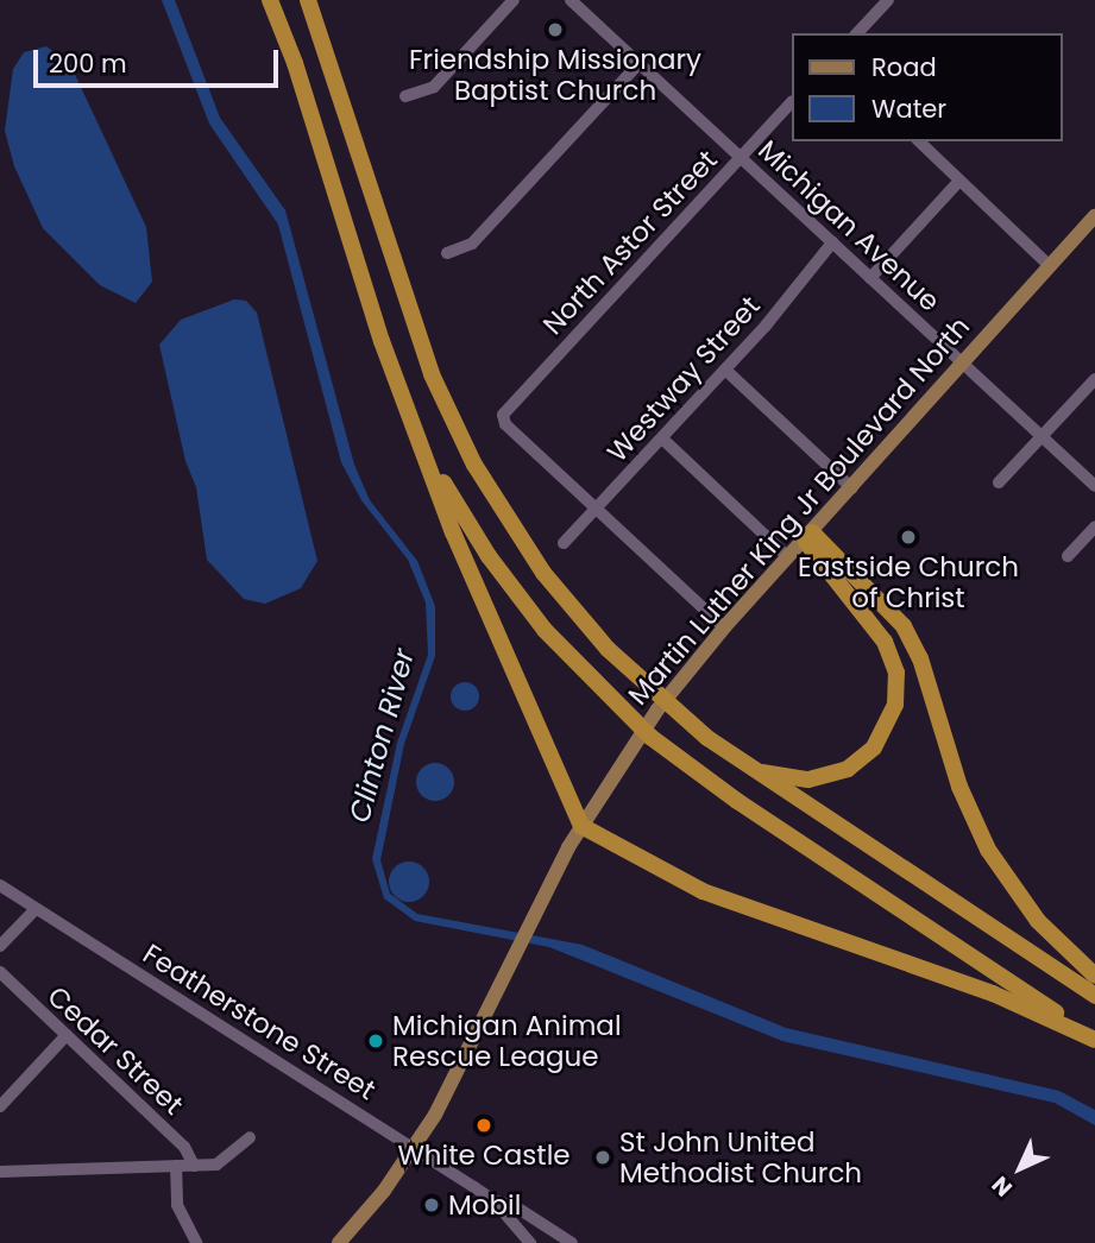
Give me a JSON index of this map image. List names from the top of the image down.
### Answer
{
  "streets": {
    "main road": ["Martin Luther King Jr Boulevard North"],
    "street": [
      "Michigan Avenue",
      "North Astor Street",
      "Westway Street",
      "Featherstone Street",
      "Cedar Street"
    ]
  },
  "crossings": [
    ["Michigan Avenue", "North Astor Street"],
    ["Michigan Avenue", "Westway Street"],
    ["Michigan Avenue", "Martin Luther King Jr Boulevard North"],
    ["North Astor Street", "Westway Street"],
    ["Martin Luther King Jr Boulevard North", "Featherstone Street"]
  ],
  "water": ["Clinton River"],
  "places": [
    "Friendship Missionary Baptist Church",
    "Eastside Church of Christ",
    "Michigan Animal Rescue League",
    "White Castle",
    "St John United Methodist Church",
    "Mobil"
  ],
  "legend": ["Road", "Water"],
  "scale_bar": "200 m",
  "north": "bottom left"
}
